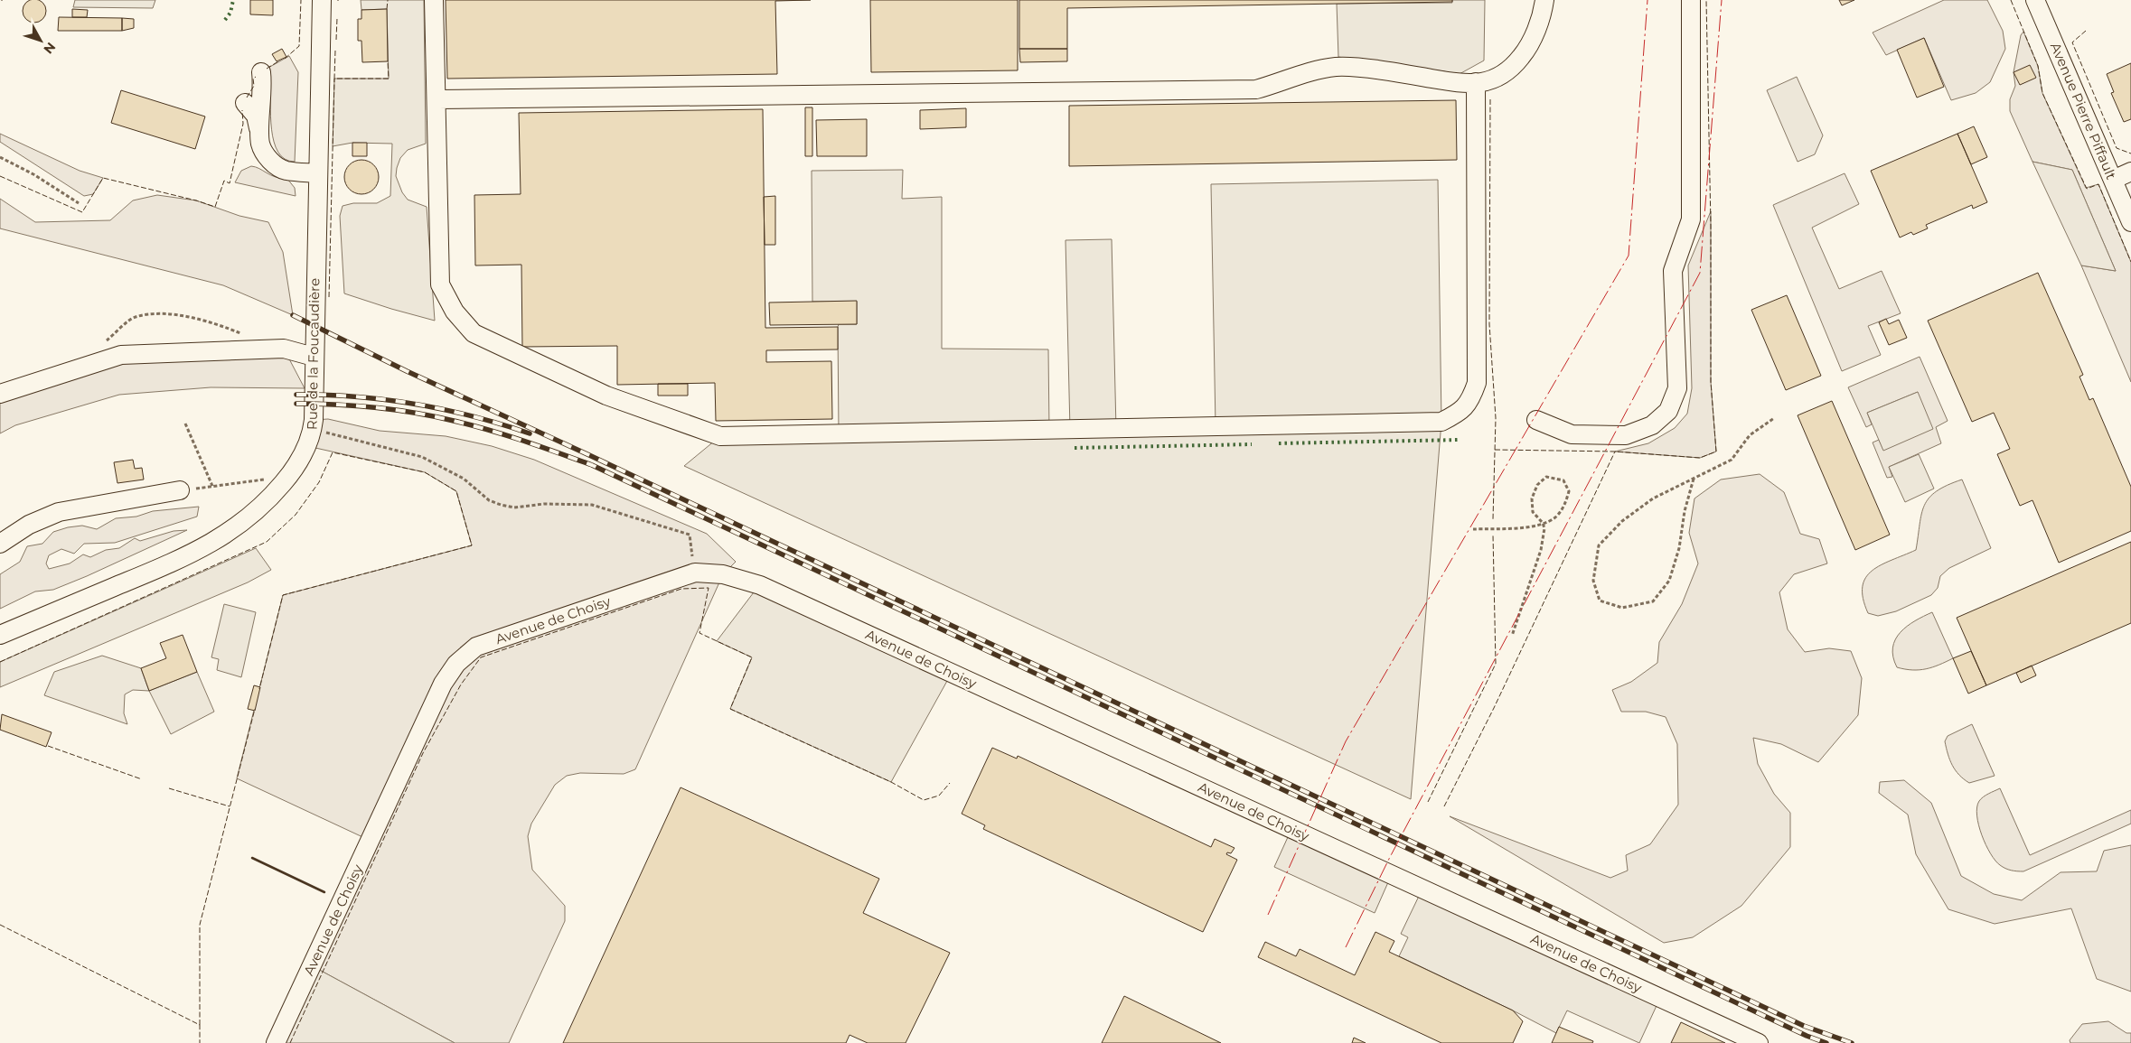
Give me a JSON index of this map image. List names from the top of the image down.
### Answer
{
  "streets": {
    "street": ["Avenue Pierre Piffault", "Rue de la Foucaudière", "Avenue de Choisy"]
  },
  "north": "bottom right"
}
